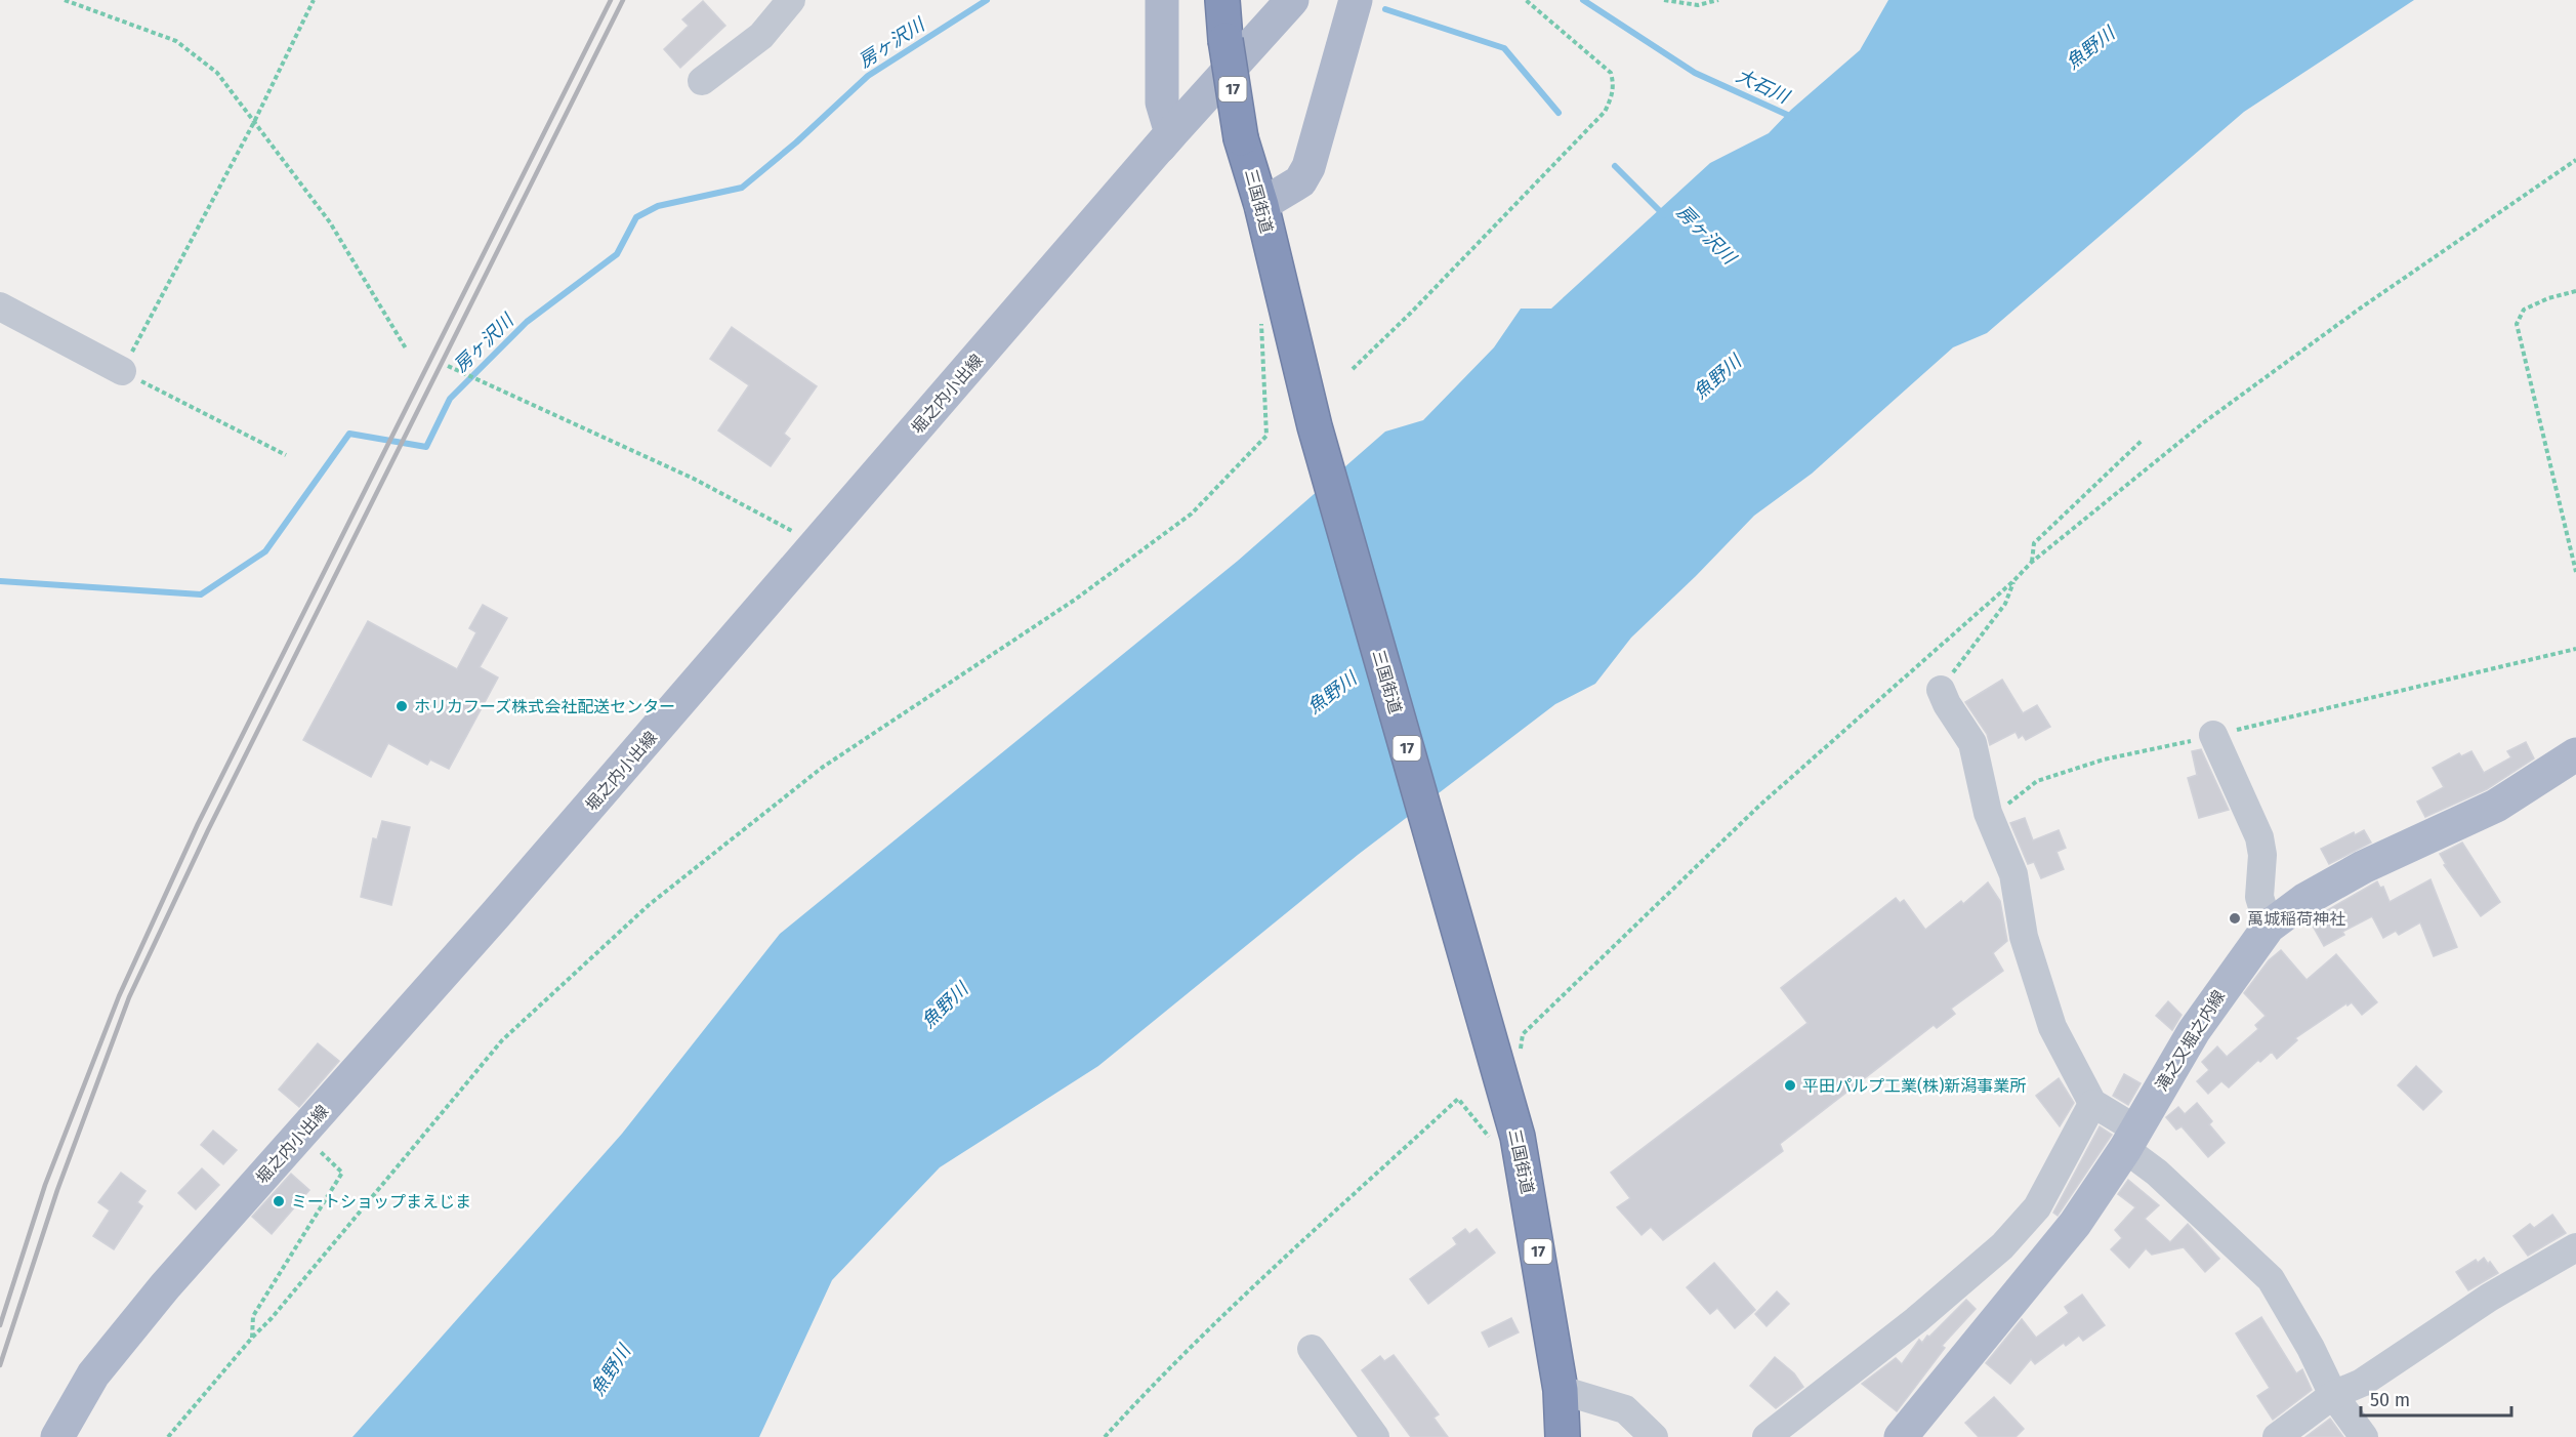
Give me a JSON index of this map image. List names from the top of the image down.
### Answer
{
  "streets": {
    "highway": ["17", "三国街道"],
    "main road": ["堀之内小出線", "滝之又堀之内線"]
  },
  "water": ["房ヶ沢川", "魚野川", "大石川"],
  "places": [
    "ホリカフーズ株式会社配送センター",
    "萬城稲荷神社",
    "平田パルプ工業(株)新潟事業所",
    "ミートショップまえじま"
  ],
  "scale_bar": "50 m"
}
